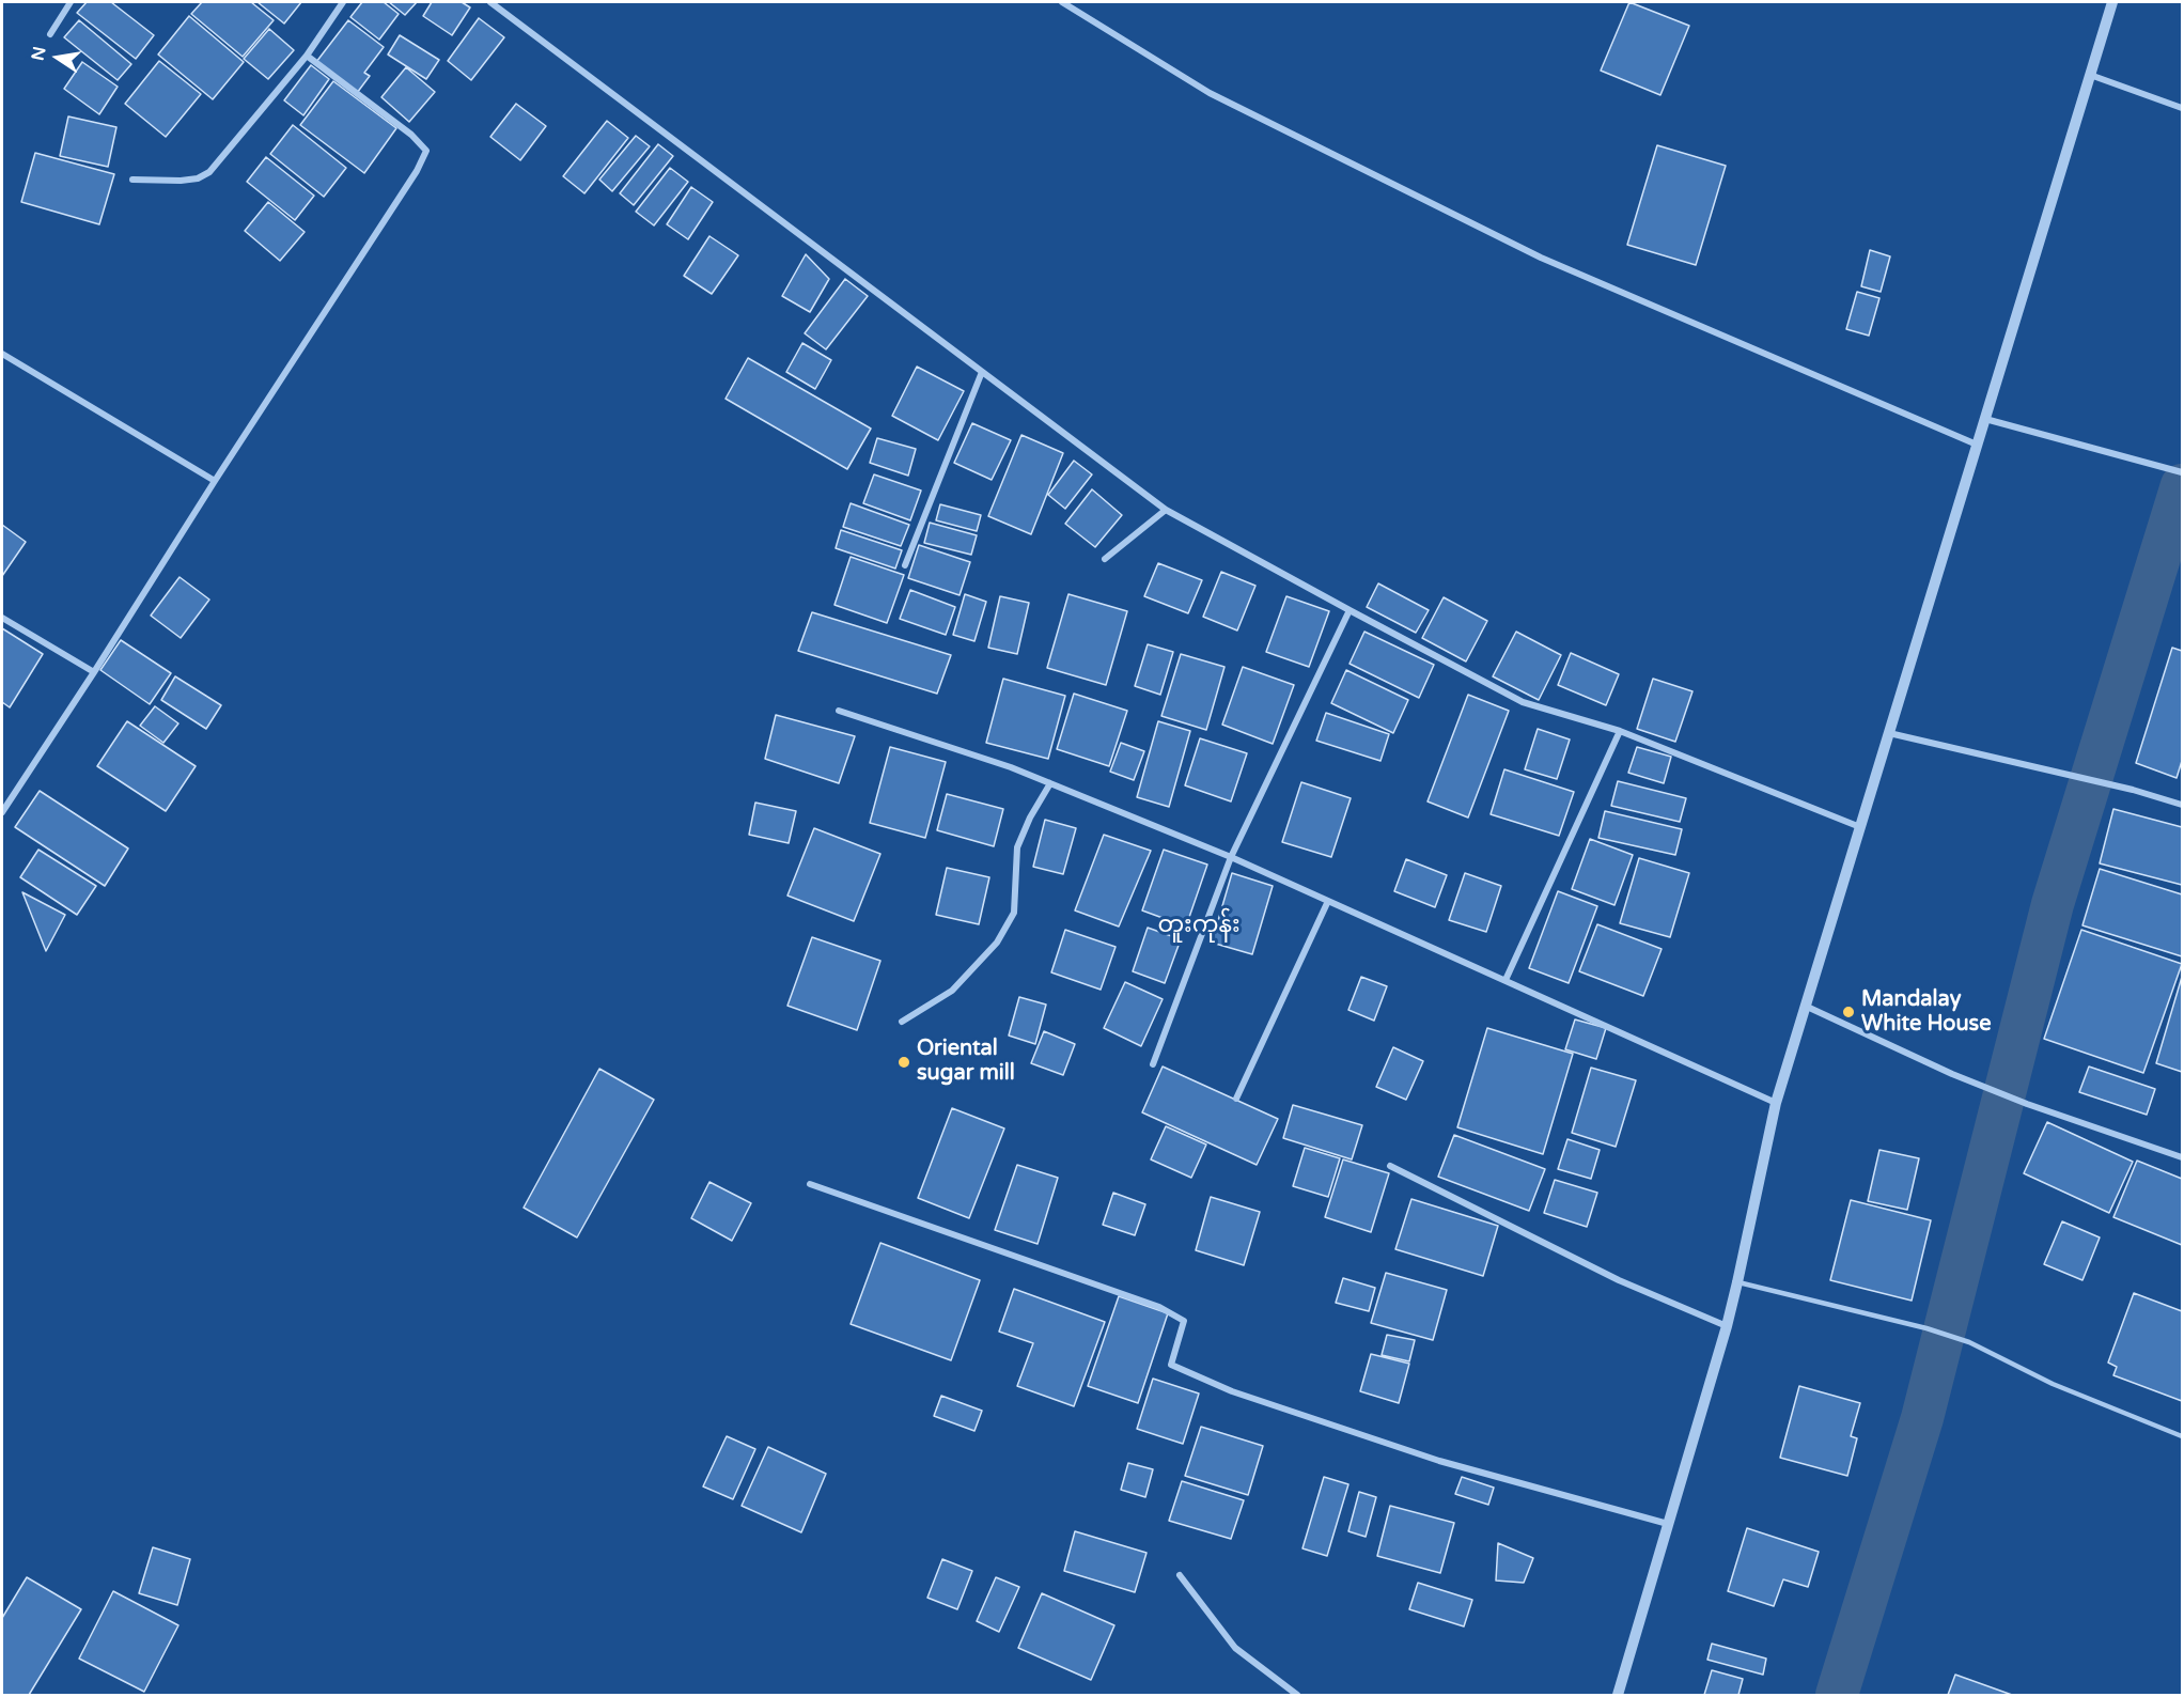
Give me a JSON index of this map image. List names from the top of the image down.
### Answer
{
  "districts": ["တူးကုန်း"],
  "places": ["Mandalay White House", "Oriental sugar mill"],
  "north": "left"
}
